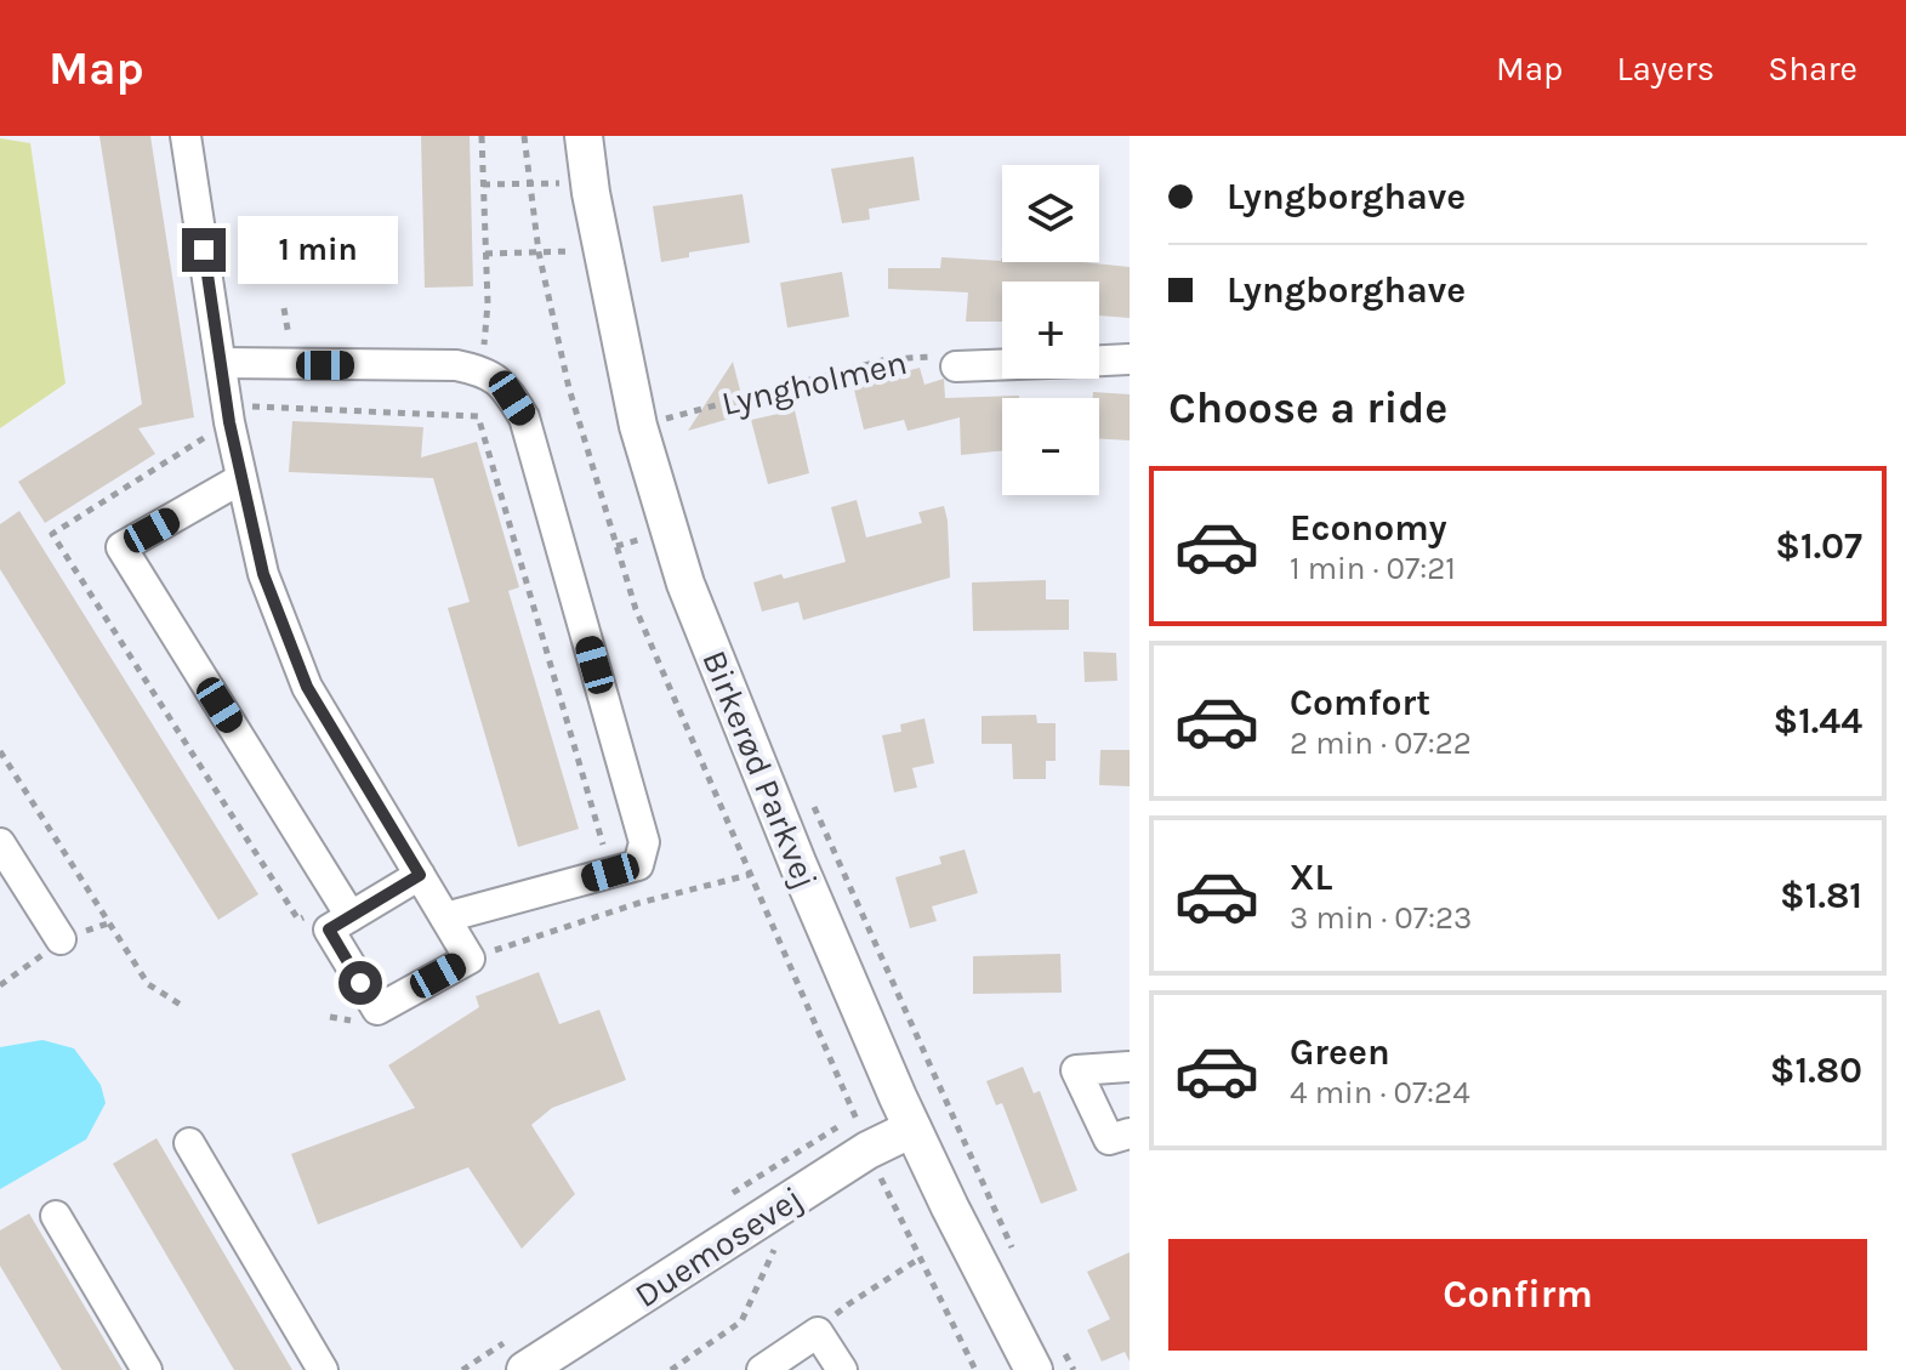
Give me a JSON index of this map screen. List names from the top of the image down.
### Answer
{
  "streets": {
    "street": ["Lyngholmen", "Birkerød Parkvej", "Duemosevej"]
  },
  "crossings": [
    ["Birkerød Parkvej", "Duemosevej"]
  ],
  "page": {
    "header": "Map",
    "nav": ["Map", "Layers", "Share"],
    "banner": ["Lyngborghave", "Lyngborghave"],
    "map_buttons": ["+", "−"],
    "bubble": "1 min",
    "heading": "Choose a ride",
    "list": [
      {
        "name": "Economy",
        "note": "1 min · 07:21",
        "value": "$1.07"
      },
      {
        "name": "Comfort",
        "note": "2 min · 07:22",
        "value": "$1.44"
      },
      {
        "name": "XL",
        "note": "3 min · 07:23",
        "value": "$1.81"
      },
      {
        "name": "Green",
        "note": "4 min · 07:24",
        "value": "$1.80"
      }
    ],
    "buttons": "Confirm"
  }
}
